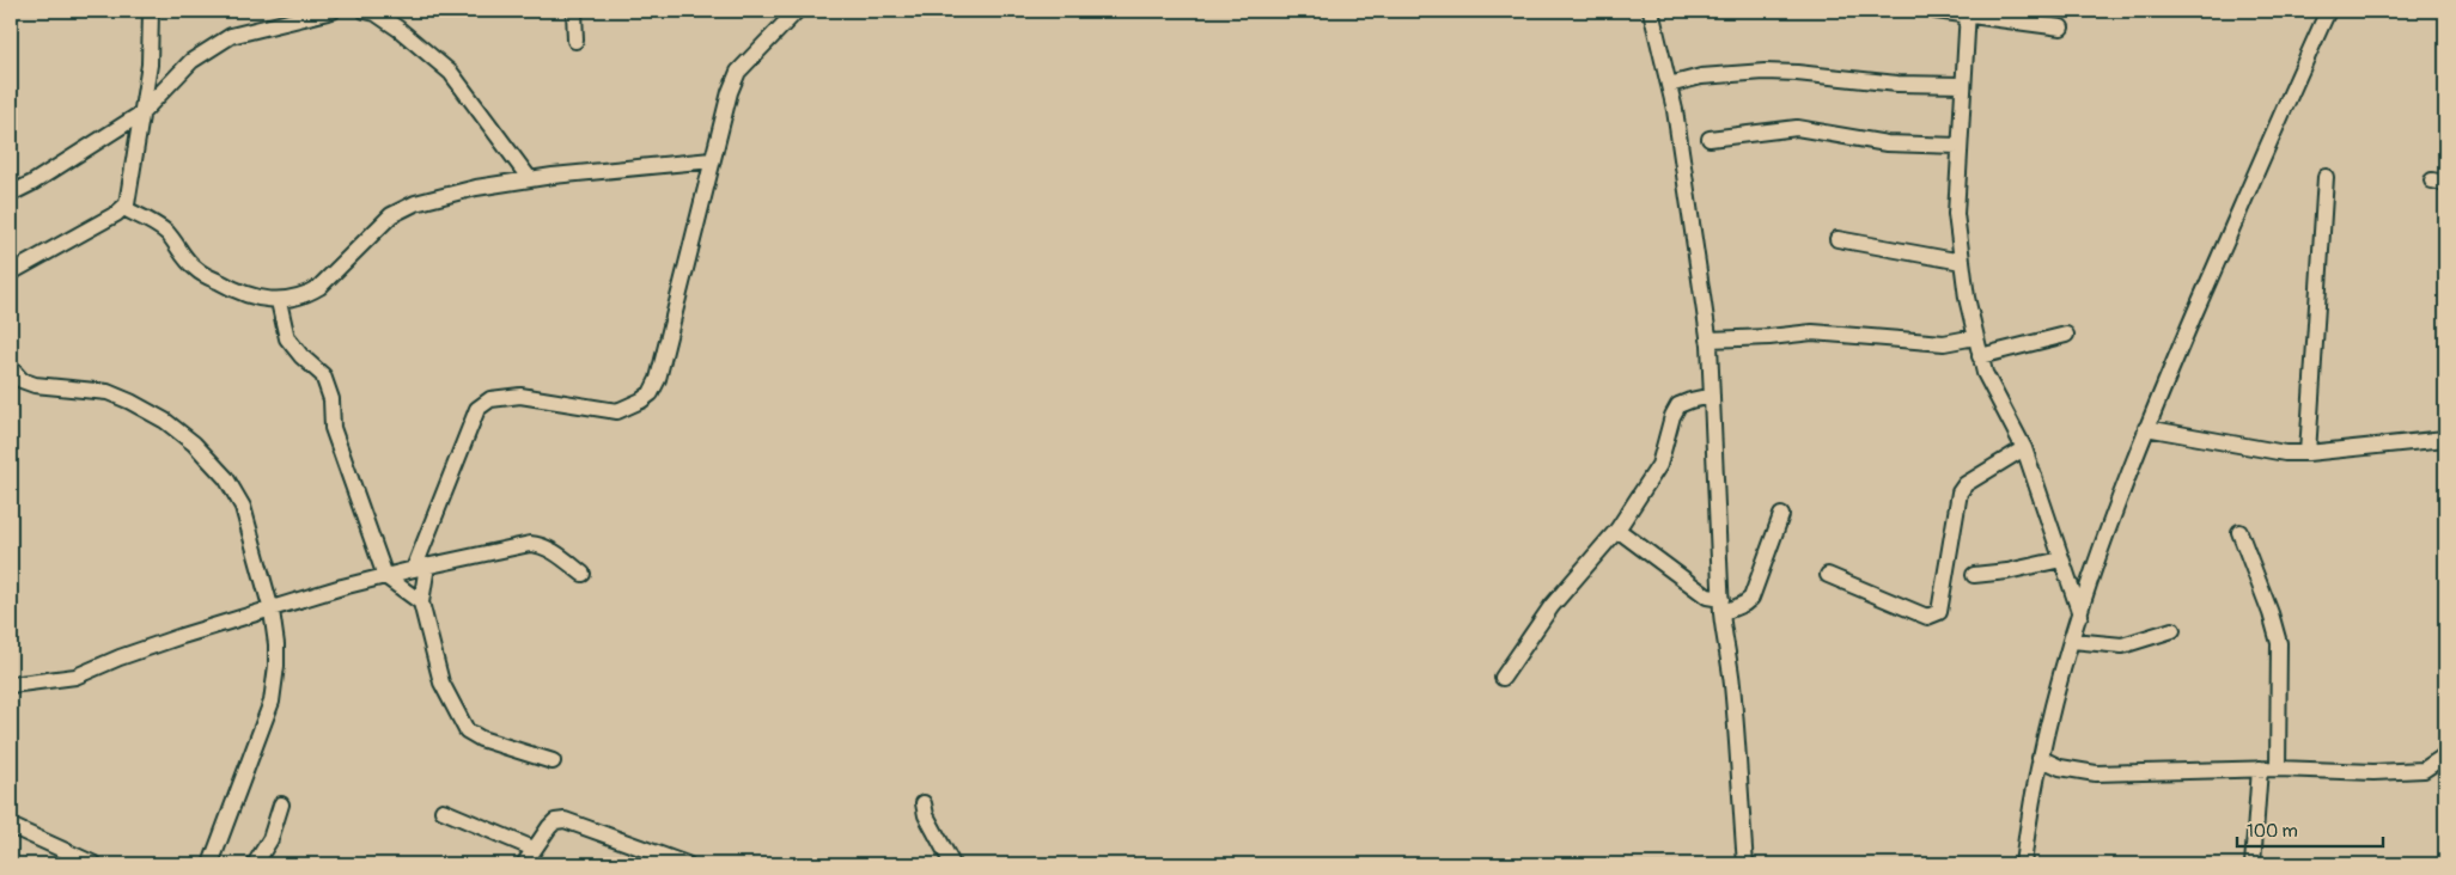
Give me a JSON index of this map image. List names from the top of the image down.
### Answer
{
  "scale_bar": "100 m"
}
